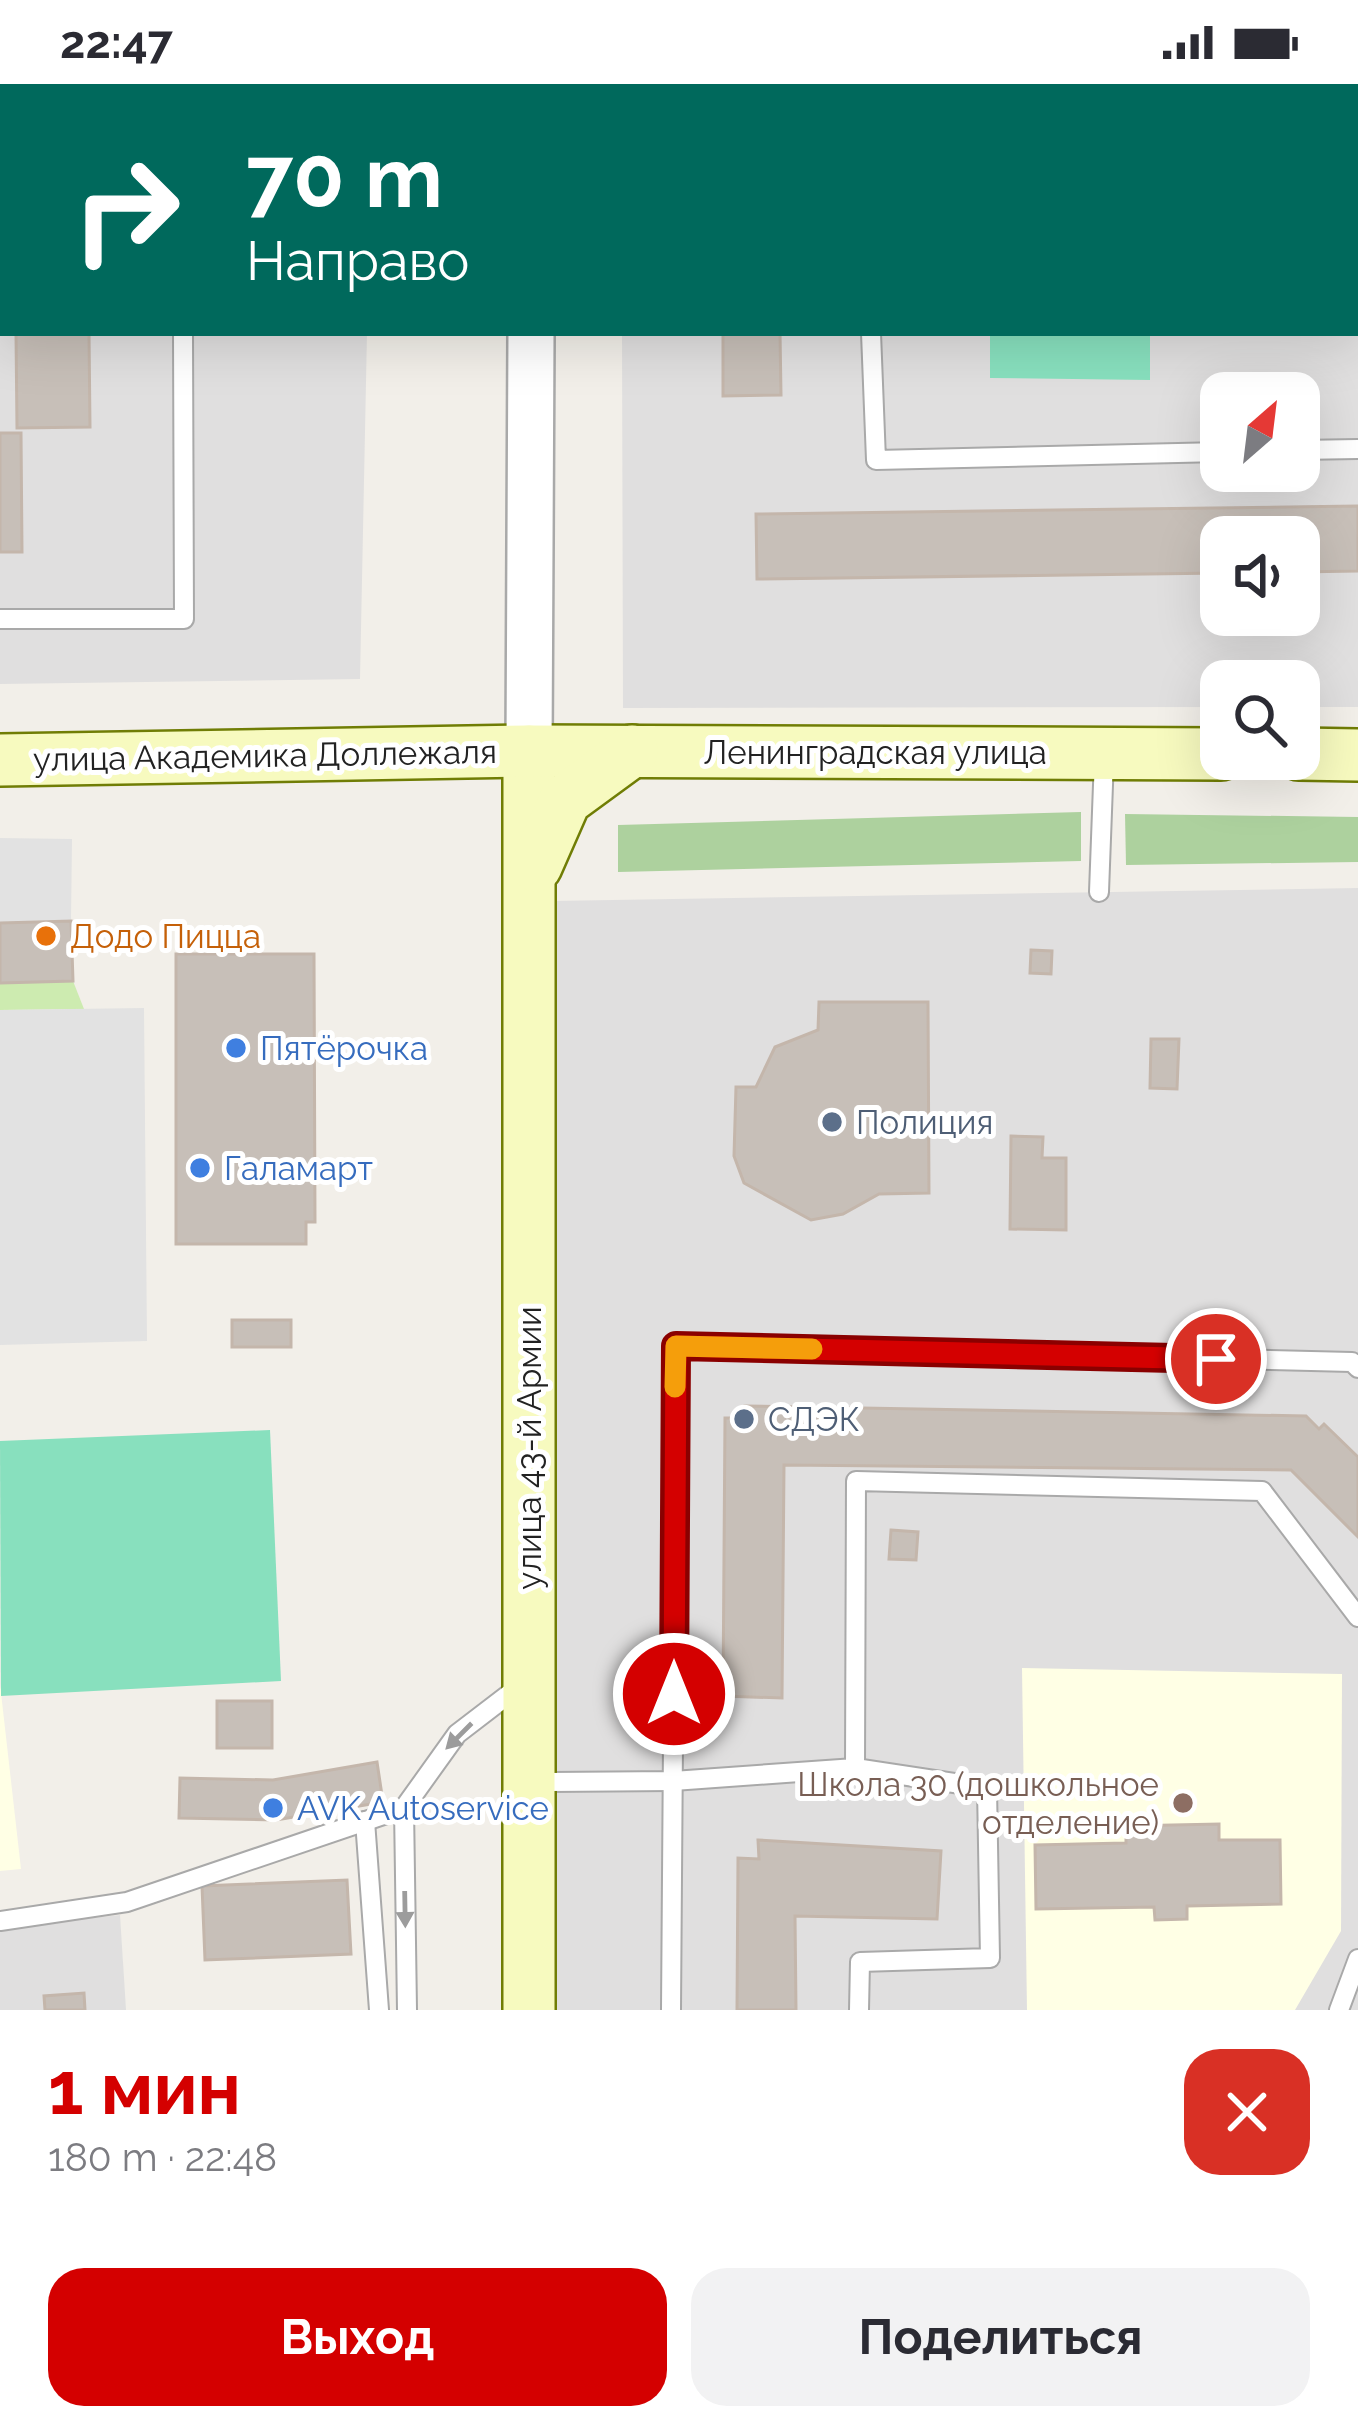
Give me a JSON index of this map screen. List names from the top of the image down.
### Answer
{
  "streets": {
    "main road": ["Ленинградская улица", "улица Академика Доллежаля", "улица 43-й Армии"]
  },
  "crossings": [
    ["Ленинградская улица", "улица Академика Доллежаля"],
    ["Ленинградская улица", "улица 43-й Армии"],
    ["улица Академика Доллежаля", "улица 43-й Армии"]
  ],
  "places": [
    "Додо Пицца",
    "Пятёрочка",
    "Полиция",
    "Галамарт",
    "СДЭК",
    "Школа 30 (дошкольное отделение)",
    "AVK Autoservice"
  ],
  "north": "top right",
  "page": {
    "status": "22:47",
    "turn": ["70 m", "Направо"],
    "heading": ["1 мин", "180 m · 22:48"],
    "buttons": ["Выход", "Поделиться"]
  }
}
